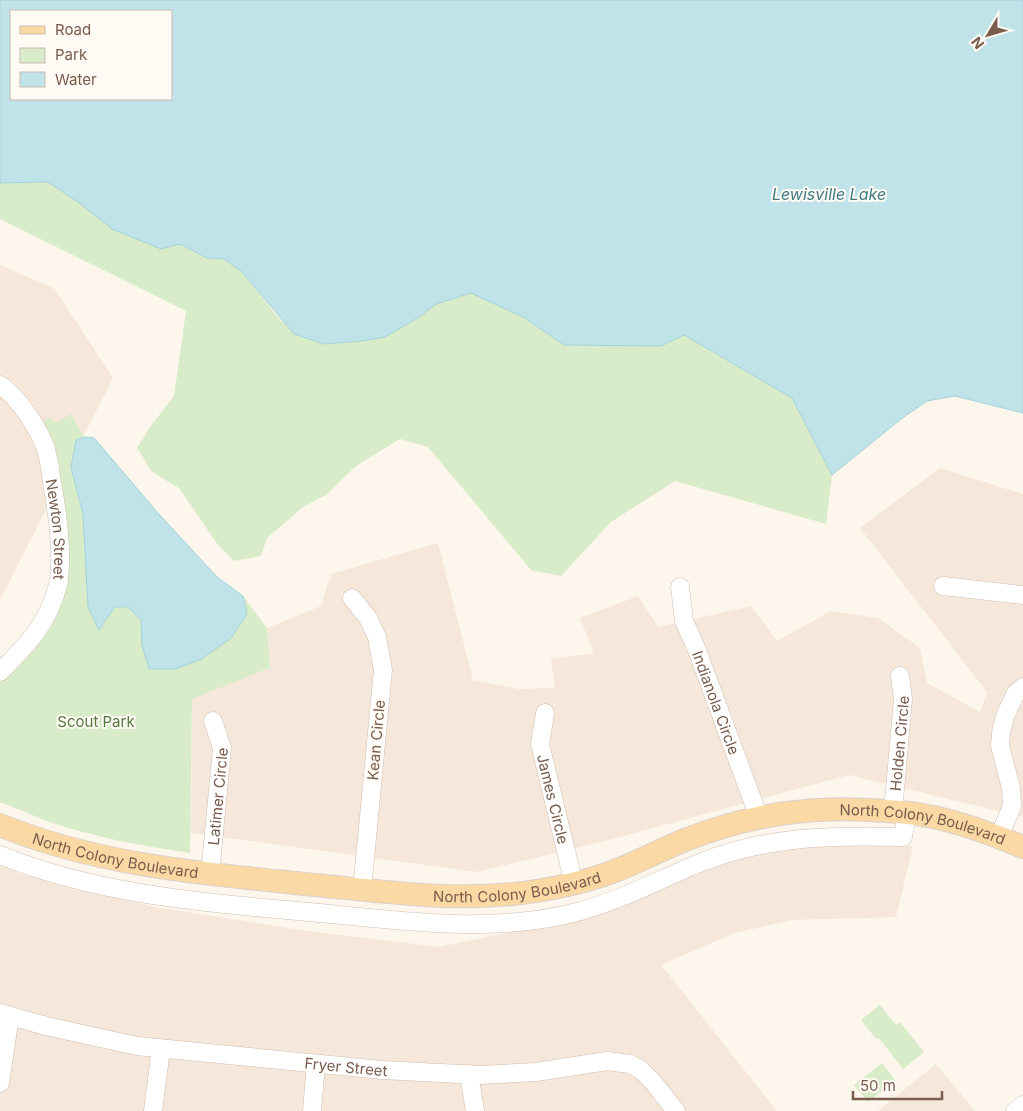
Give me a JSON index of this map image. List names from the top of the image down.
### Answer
{
  "streets": {
    "main road": ["North Colony Boulevard"],
    "street": [
      "Newton Street",
      "Indianola Circle",
      "Kean Circle",
      "Holden Circle",
      "Latimer Circle",
      "James Circle",
      "Fryer Street"
    ]
  },
  "crossings": [
    ["Indianola Circle", "North Colony Boulevard"],
    ["Kean Circle", "North Colony Boulevard"],
    ["Holden Circle", "North Colony Boulevard"],
    ["Latimer Circle", "North Colony Boulevard"],
    ["James Circle", "North Colony Boulevard"]
  ],
  "water": ["Lewisville Lake"],
  "parks": ["Scout Park"],
  "legend": ["Road", "Park", "Water"],
  "scale_bar": "50 m",
  "north": "bottom left"
}
